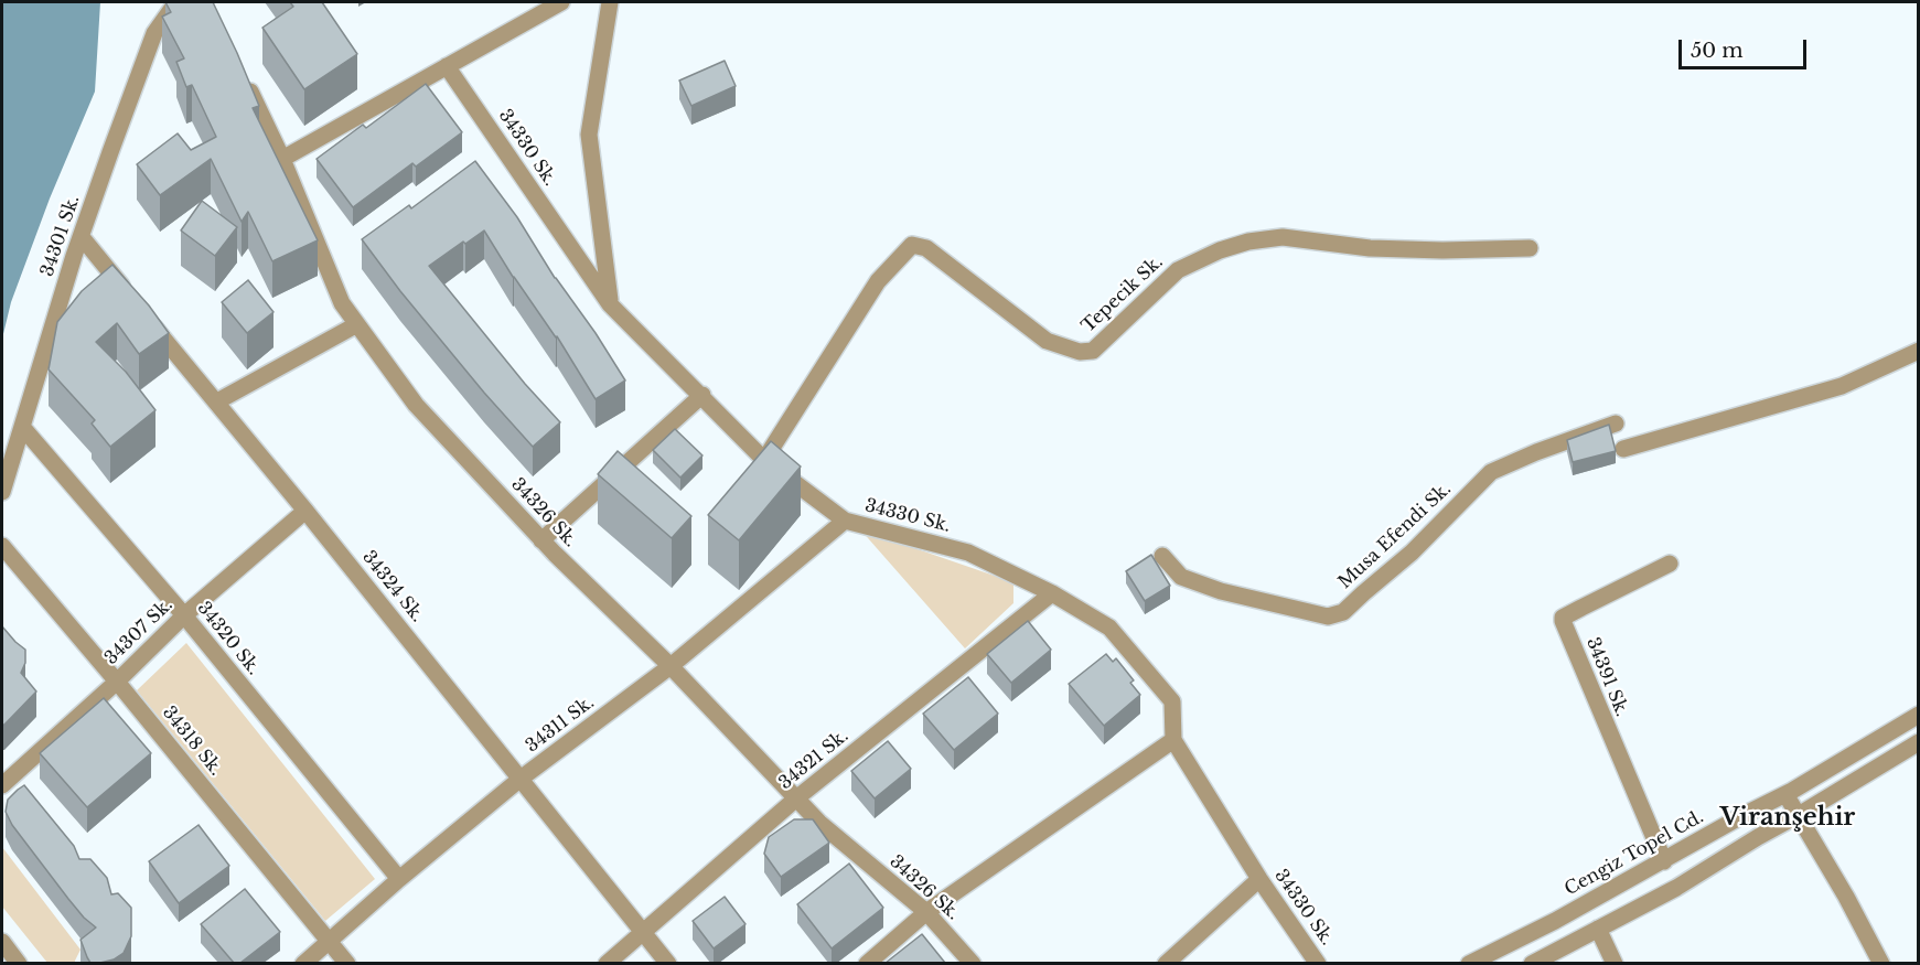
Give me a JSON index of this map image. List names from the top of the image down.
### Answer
{
  "streets": {
    "street": [
      "34330 Sk.",
      "34301 Sk.",
      "Tepecik Sk.",
      "34326 Sk.",
      "Musa Efendi Sk.",
      "34324 Sk.",
      "34307 Sk.",
      "34320 Sk.",
      "34391 Sk.",
      "34311 Sk.",
      "34318 Sk.",
      "34321 Sk.",
      "Cengiz Topel Cd."
    ]
  },
  "crossings": [
    ["34330 Sk.", "Tepecik Sk."],
    ["34330 Sk.", "34311 Sk."],
    ["34330 Sk.", "34321 Sk."],
    ["34301 Sk.", "34320 Sk."],
    ["34326 Sk.", "34311 Sk."],
    ["34326 Sk.", "34321 Sk."],
    ["34324 Sk.", "34307 Sk."],
    ["34324 Sk.", "34311 Sk."],
    ["34324 Sk.", "34321 Sk."],
    ["34307 Sk.", "34320 Sk."],
    ["34307 Sk.", "34318 Sk."],
    ["34320 Sk.", "34311 Sk."],
    ["34391 Sk.", "Cengiz Topel Cd."],
    ["34311 Sk.", "34318 Sk."]
  ],
  "districts": ["Viranşehir"],
  "scale_bar": "50 m"
}
